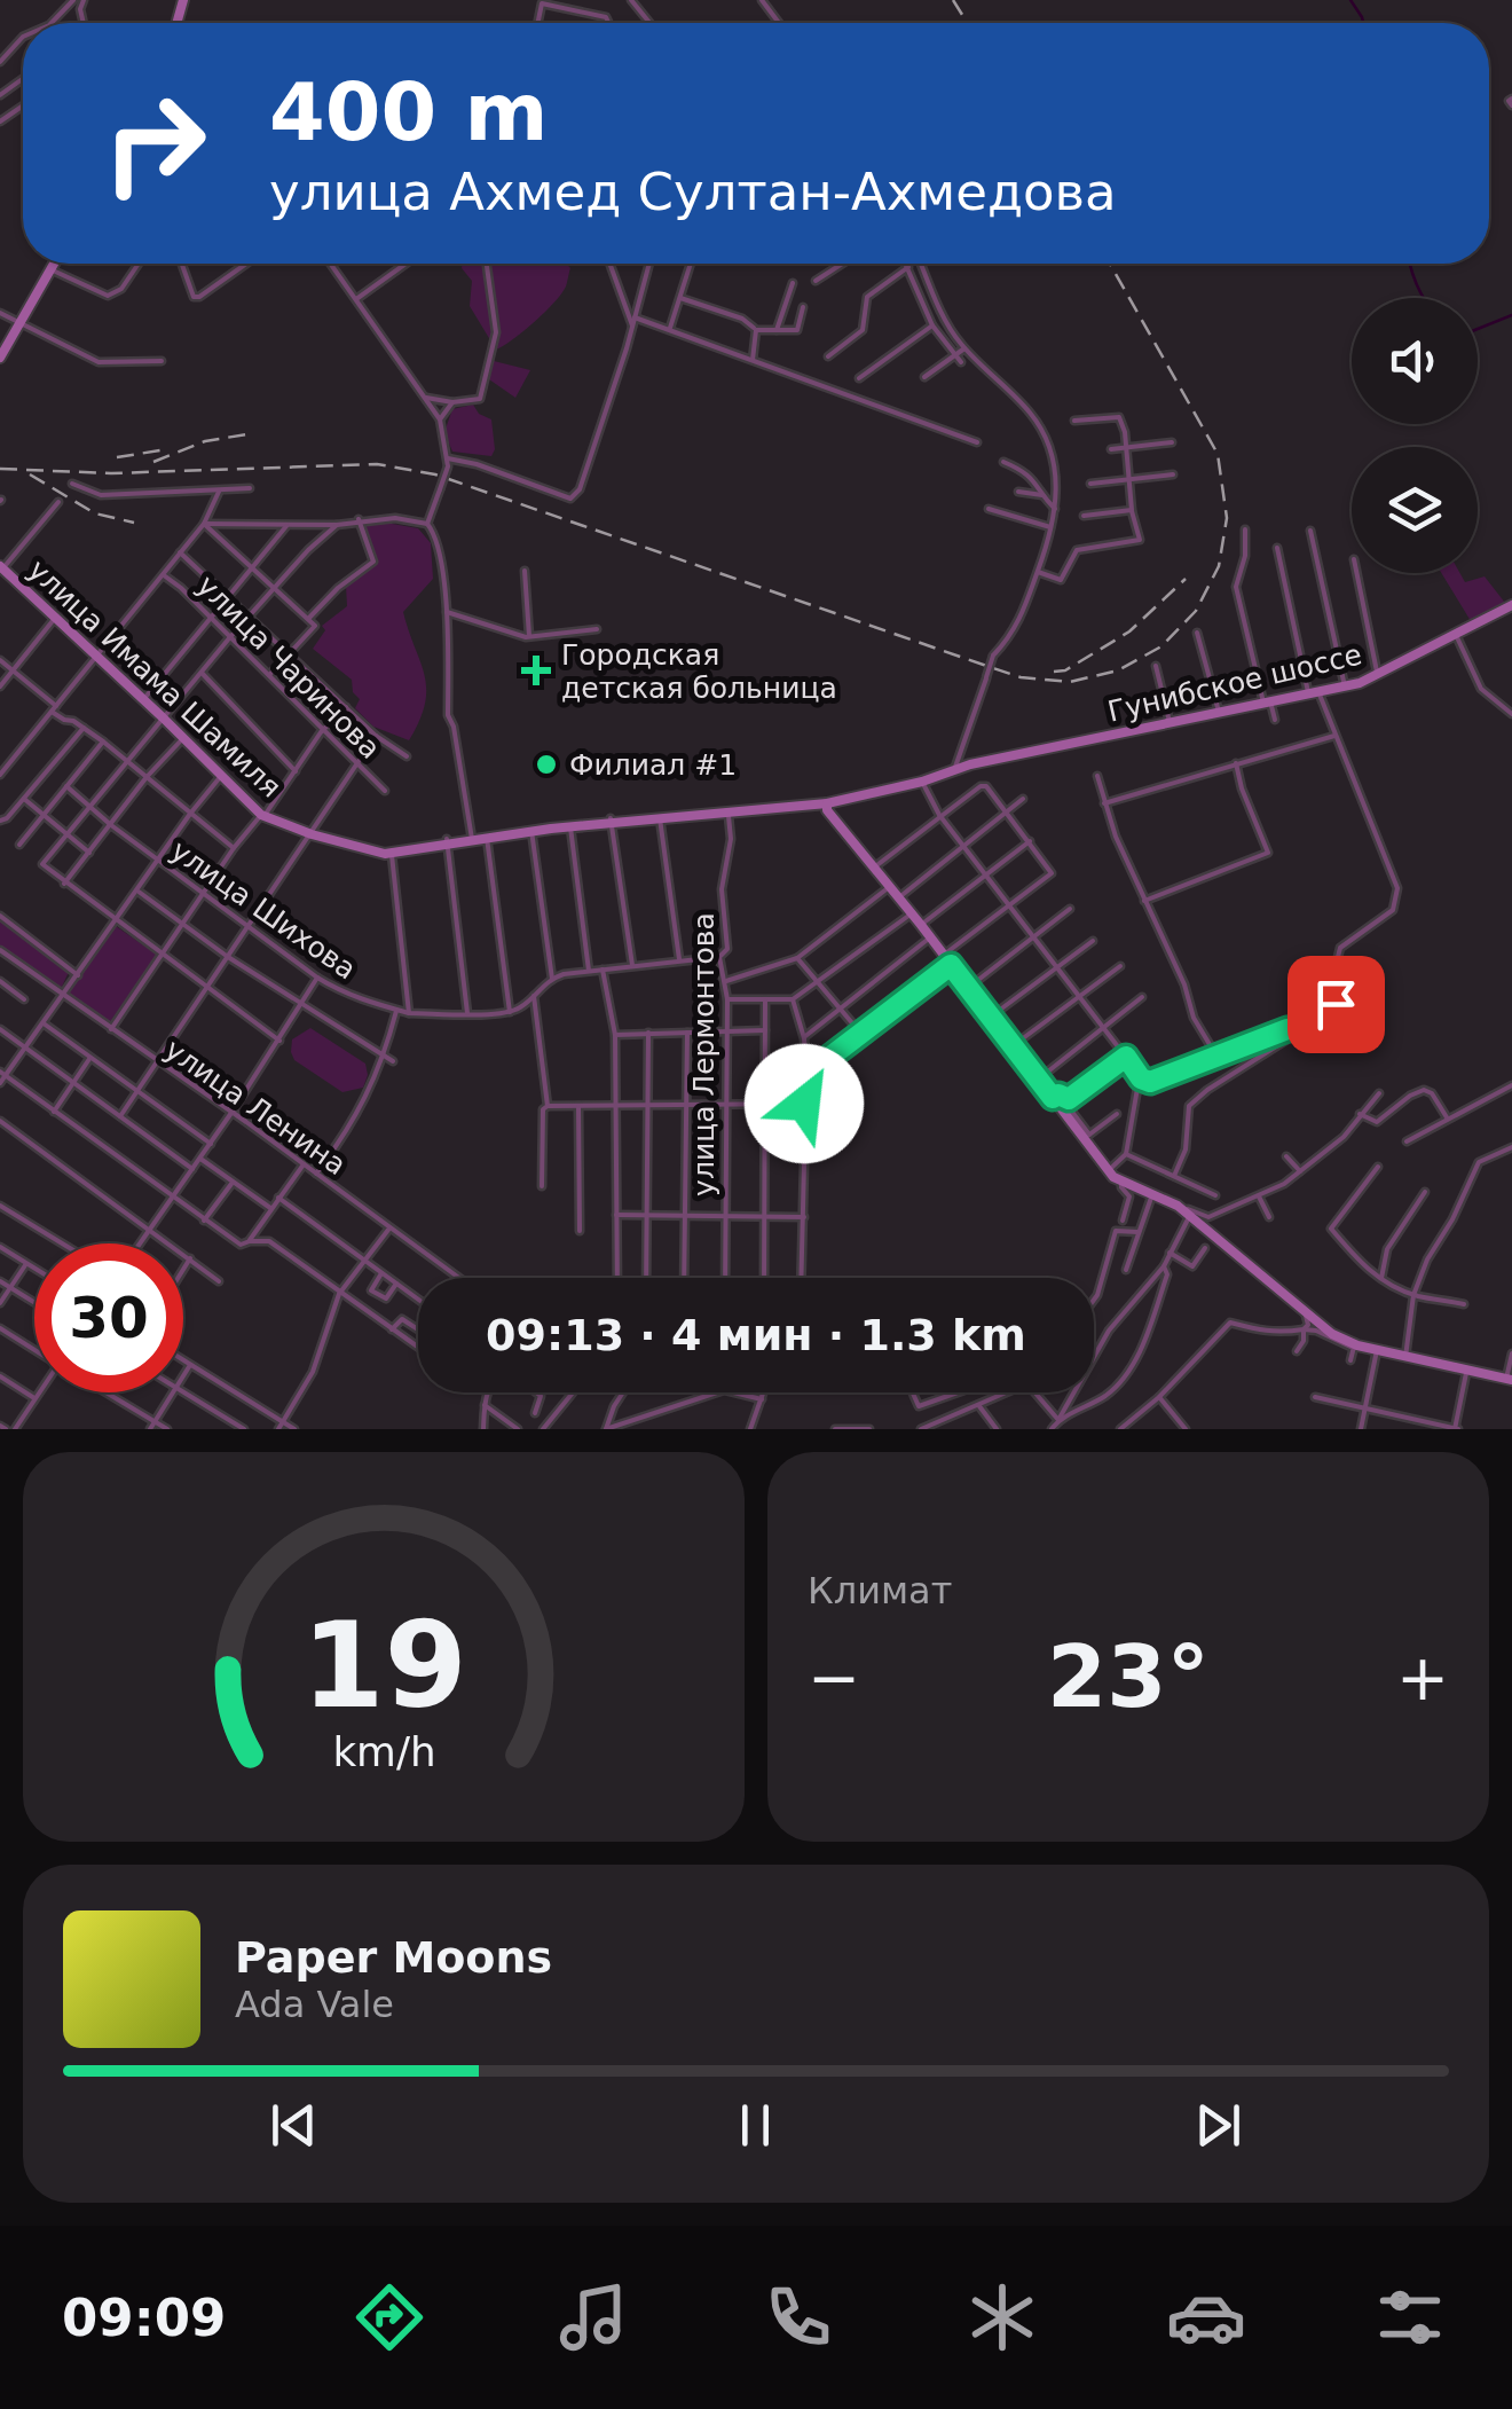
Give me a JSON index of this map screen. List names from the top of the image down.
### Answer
{
  "streets": {
    "main road": ["улица Имама Шамиля", "Гунибское шоссе"],
    "street": [
      "улица Чаринова",
      "улица Шихова",
      "улица Лермонтова",
      "улица Ленина"
    ]
  },
  "crossings": [
    ["улица Имама Шамиля", "Гунибское шоссе"],
    ["улица Имама Шамиля", "улица Лермонтова"]
  ],
  "places": {
    "health": ["Городская детская больница"],
    "other": ["Филиал #1"]
  },
  "page": {
    "turn": ["400 m", "улица Ахмед Султан-Ахмедова"],
    "limit": "30",
    "trip": "09:13 · 4 мин · 1.3 km",
    "tile": "Климат",
    "heat": ["−", "23°", "+"],
    "song": ["Paper Moons", "Ada Vale"],
    "tabs": "09:09",
    "gauge": ["19", "km/h"]
  }
}
